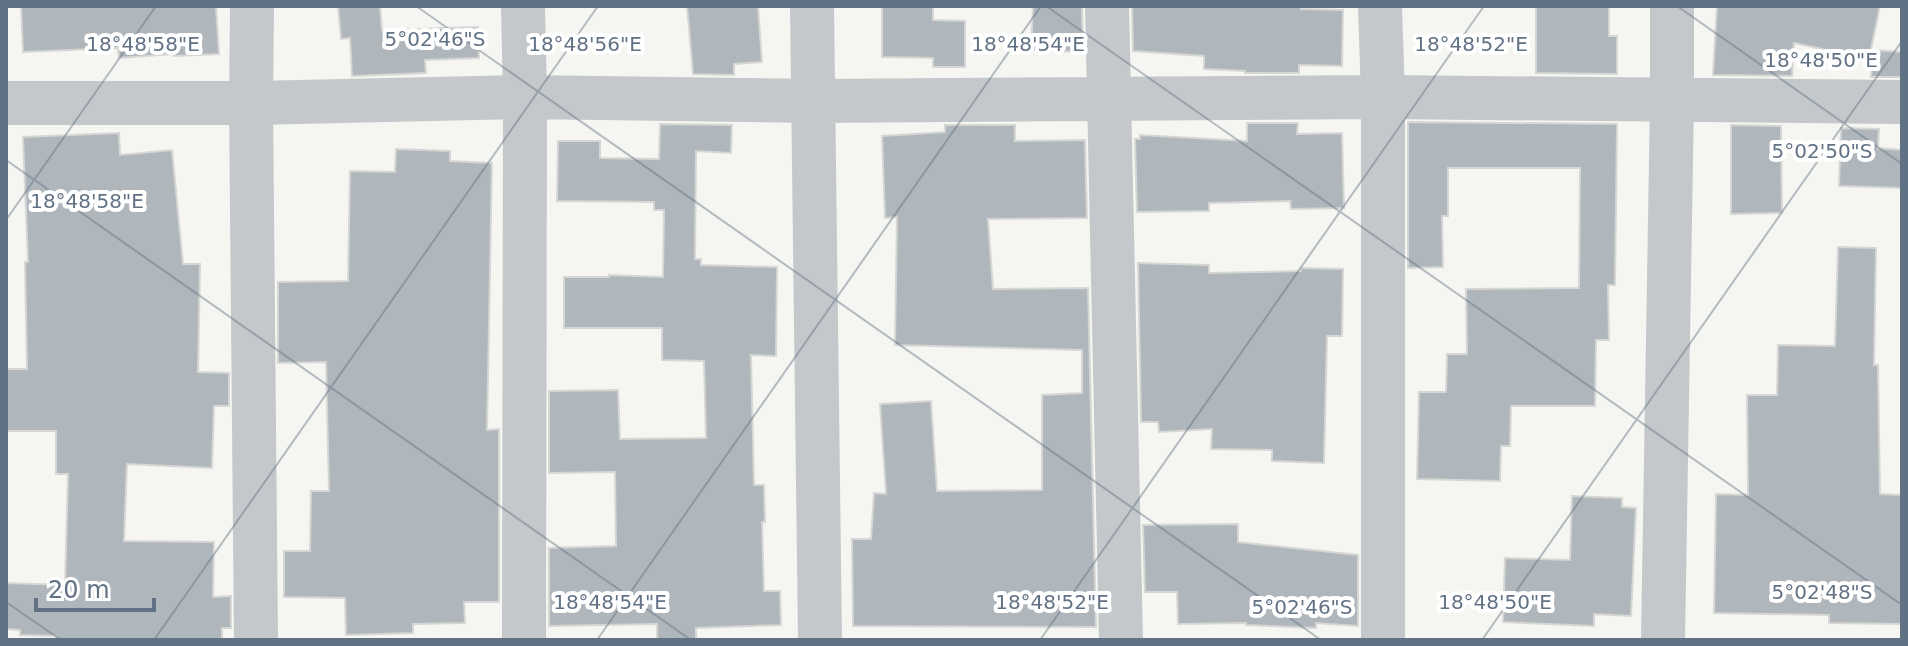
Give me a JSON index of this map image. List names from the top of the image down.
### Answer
{
  "scale_bar": "20 m",
  "coordinates": [
    "5°02'46\"S",
    "18°48'58\"E",
    "18°48'56\"E",
    "18°48'54\"E",
    "18°48'52\"E",
    "18°48'50\"E",
    "5°02'50\"S",
    "5°02'48\"S"
  ]
}
